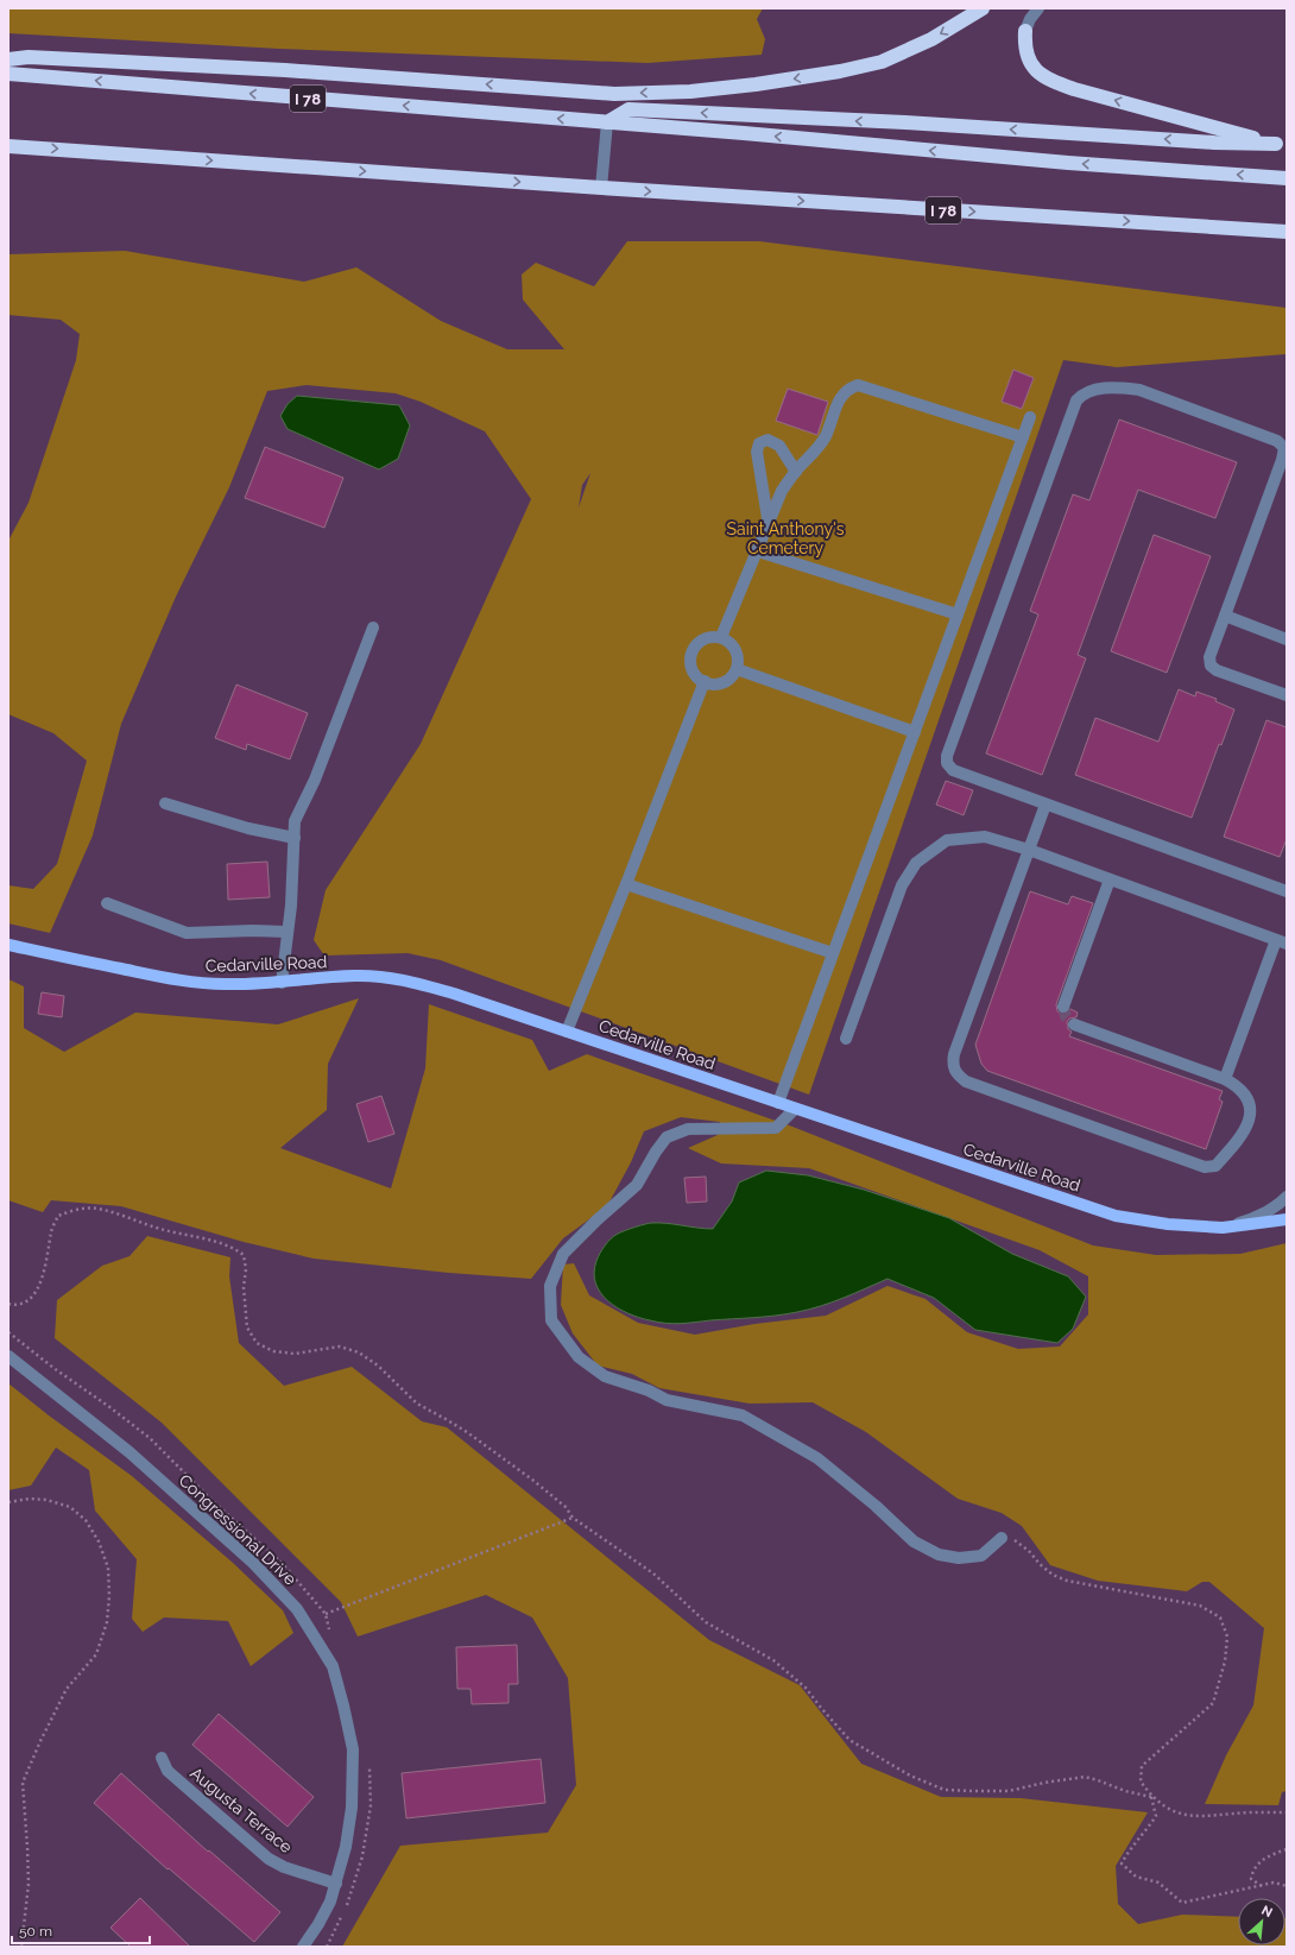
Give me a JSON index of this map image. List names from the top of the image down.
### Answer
{
  "streets": {
    "highway": ["I 78"],
    "main road": ["Cedarville Road"],
    "street": ["Congressional Drive", "Augusta Terrace"]
  },
  "crossings": [
    ["Congressional Drive", "Augusta Terrace"]
  ],
  "parks": ["Saint Anthony's Cemetery"],
  "scale_bar": "50 m",
  "north": "top right"
}
